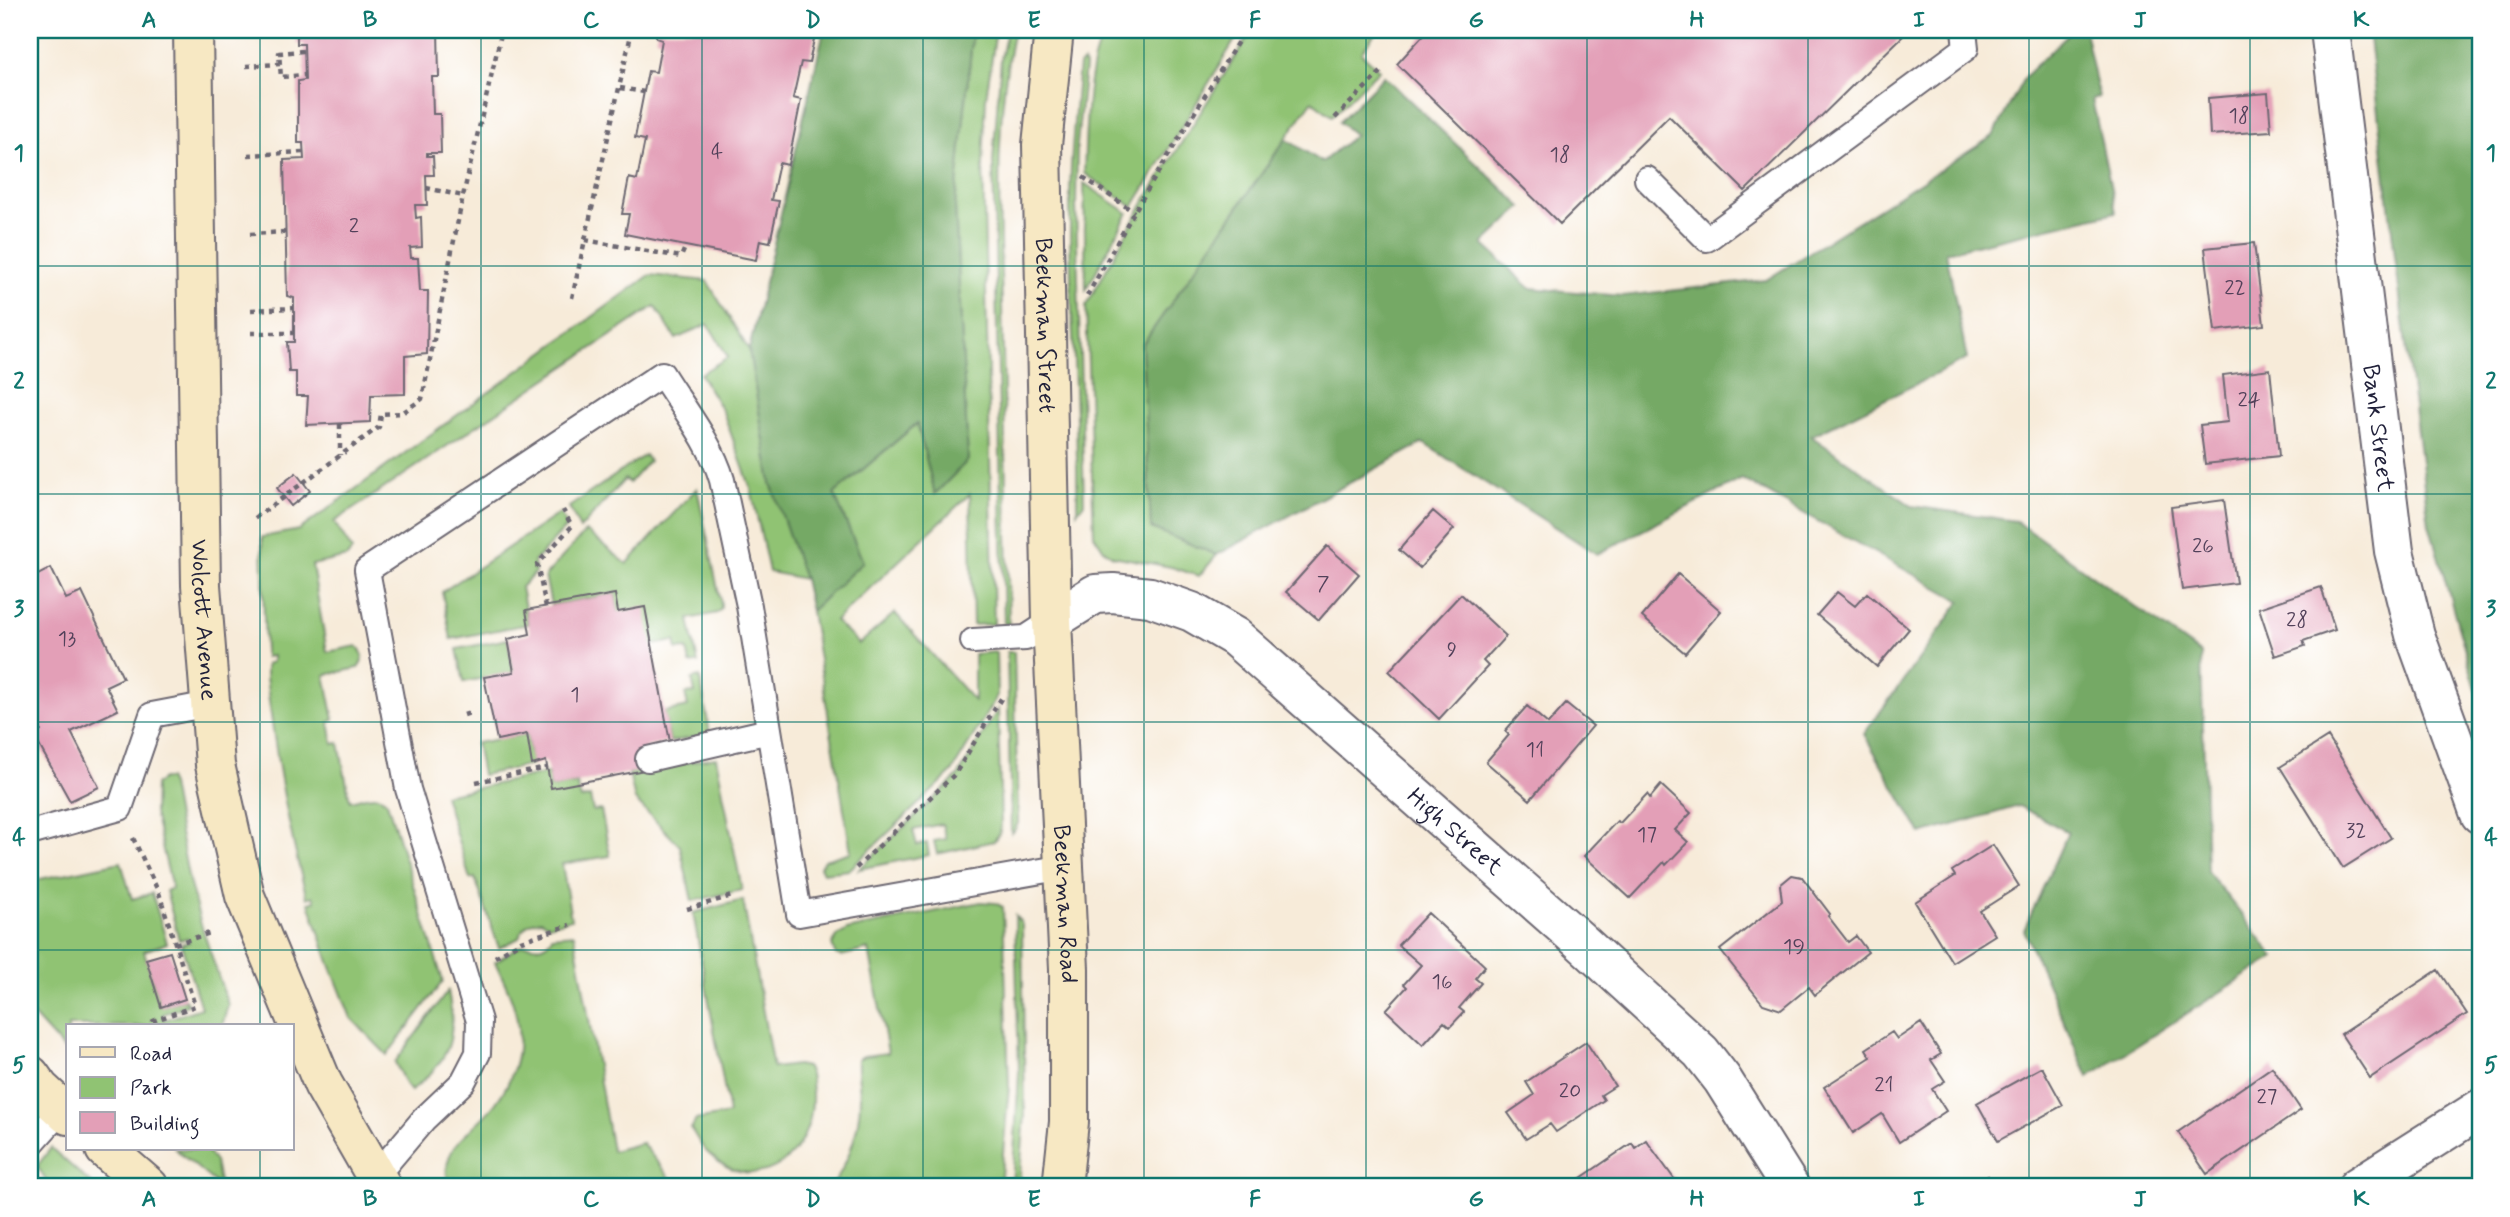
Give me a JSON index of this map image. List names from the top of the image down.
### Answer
{
  "streets": {
    "street": [
      "Beekman Street",
      "Bank Street",
      "Wolcott Avenue",
      "High Street",
      "Beekman Road"
    ]
  },
  "crossings": [
    ["Beekman Street", "High Street"],
    ["Beekman Street", "Beekman Road"],
    ["High Street", "Beekman Road"]
  ],
  "house_numbers": [
    "18",
    "4",
    "18",
    "2",
    "22",
    "24",
    "26",
    "7",
    "28",
    "13",
    "9",
    "1",
    "11",
    "32",
    "17",
    "19",
    "16",
    "21",
    "20",
    "27"
  ],
  "legend": ["Road", "Park", "Building"],
  "grid": {
    "columns": [
      "A",
      "B",
      "C",
      "D",
      "E",
      "F",
      "G",
      "H",
      "I",
      "J",
      "K"
    ],
    "rows": [
      "1",
      "2",
      "3",
      "4",
      "5"
    ]
  }
}
